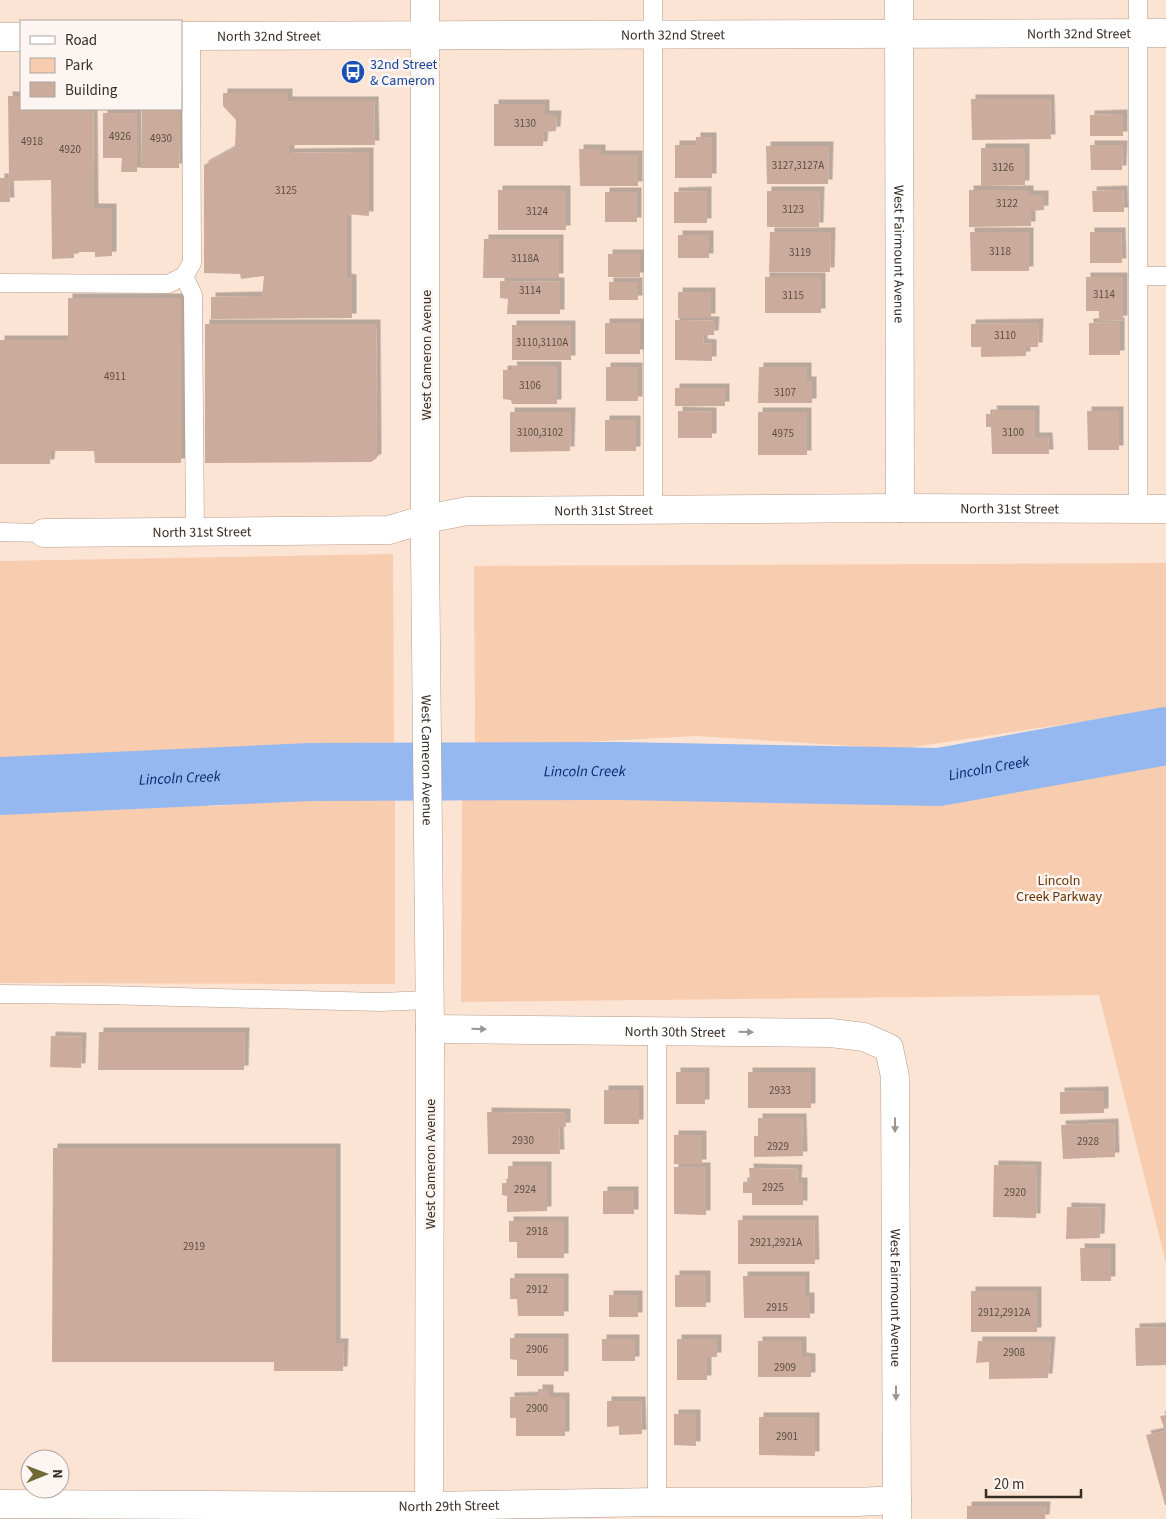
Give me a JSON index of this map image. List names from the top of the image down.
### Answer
{
  "streets": {
    "street": [
      "North 32nd Street",
      "West Fairmount Avenue",
      "West Cameron Avenue",
      "North 31st Street",
      "North 30th Street",
      "North 29th Street"
    ]
  },
  "crossings": [
    ["North 32nd Street", "West Fairmount Avenue"],
    ["North 32nd Street", "West Cameron Avenue"],
    ["West Fairmount Avenue", "North 31st Street"],
    ["West Fairmount Avenue", "North 30th Street"],
    ["West Fairmount Avenue", "North 29th Street"],
    ["West Cameron Avenue", "North 31st Street"],
    ["West Cameron Avenue", "North 30th Street"],
    ["West Cameron Avenue", "North 29th Street"]
  ],
  "one_way": ["West Fairmount Avenue", "North 30th Street"],
  "water": ["Lincoln Creek"],
  "parks": ["Lincoln Creek Parkway"],
  "places": {
    "bus stop": ["32nd Street & Cameron"]
  },
  "house_numbers": [
    "3130",
    "4926",
    "4930",
    "4918",
    "4920",
    "3127,3127A",
    "3126",
    "3125",
    "3122",
    "3123",
    "3124",
    "3118",
    "3119",
    "3118A",
    "3114",
    "3114",
    "3115",
    "3110",
    "3110,3110A",
    "4911",
    "3106",
    "3107",
    "3100,3102",
    "3100",
    "4975",
    "2933",
    "2930",
    "2928",
    "2929",
    "2925",
    "2924",
    "2920",
    "2918",
    "2921,2921A",
    "2919",
    "2912",
    "2915",
    "2912,2912A",
    "2906",
    "2908",
    "2909",
    "2900",
    "2901"
  ],
  "legend": ["Road", "Park", "Building"],
  "scale_bar": "20 m",
  "north": "right"
}
